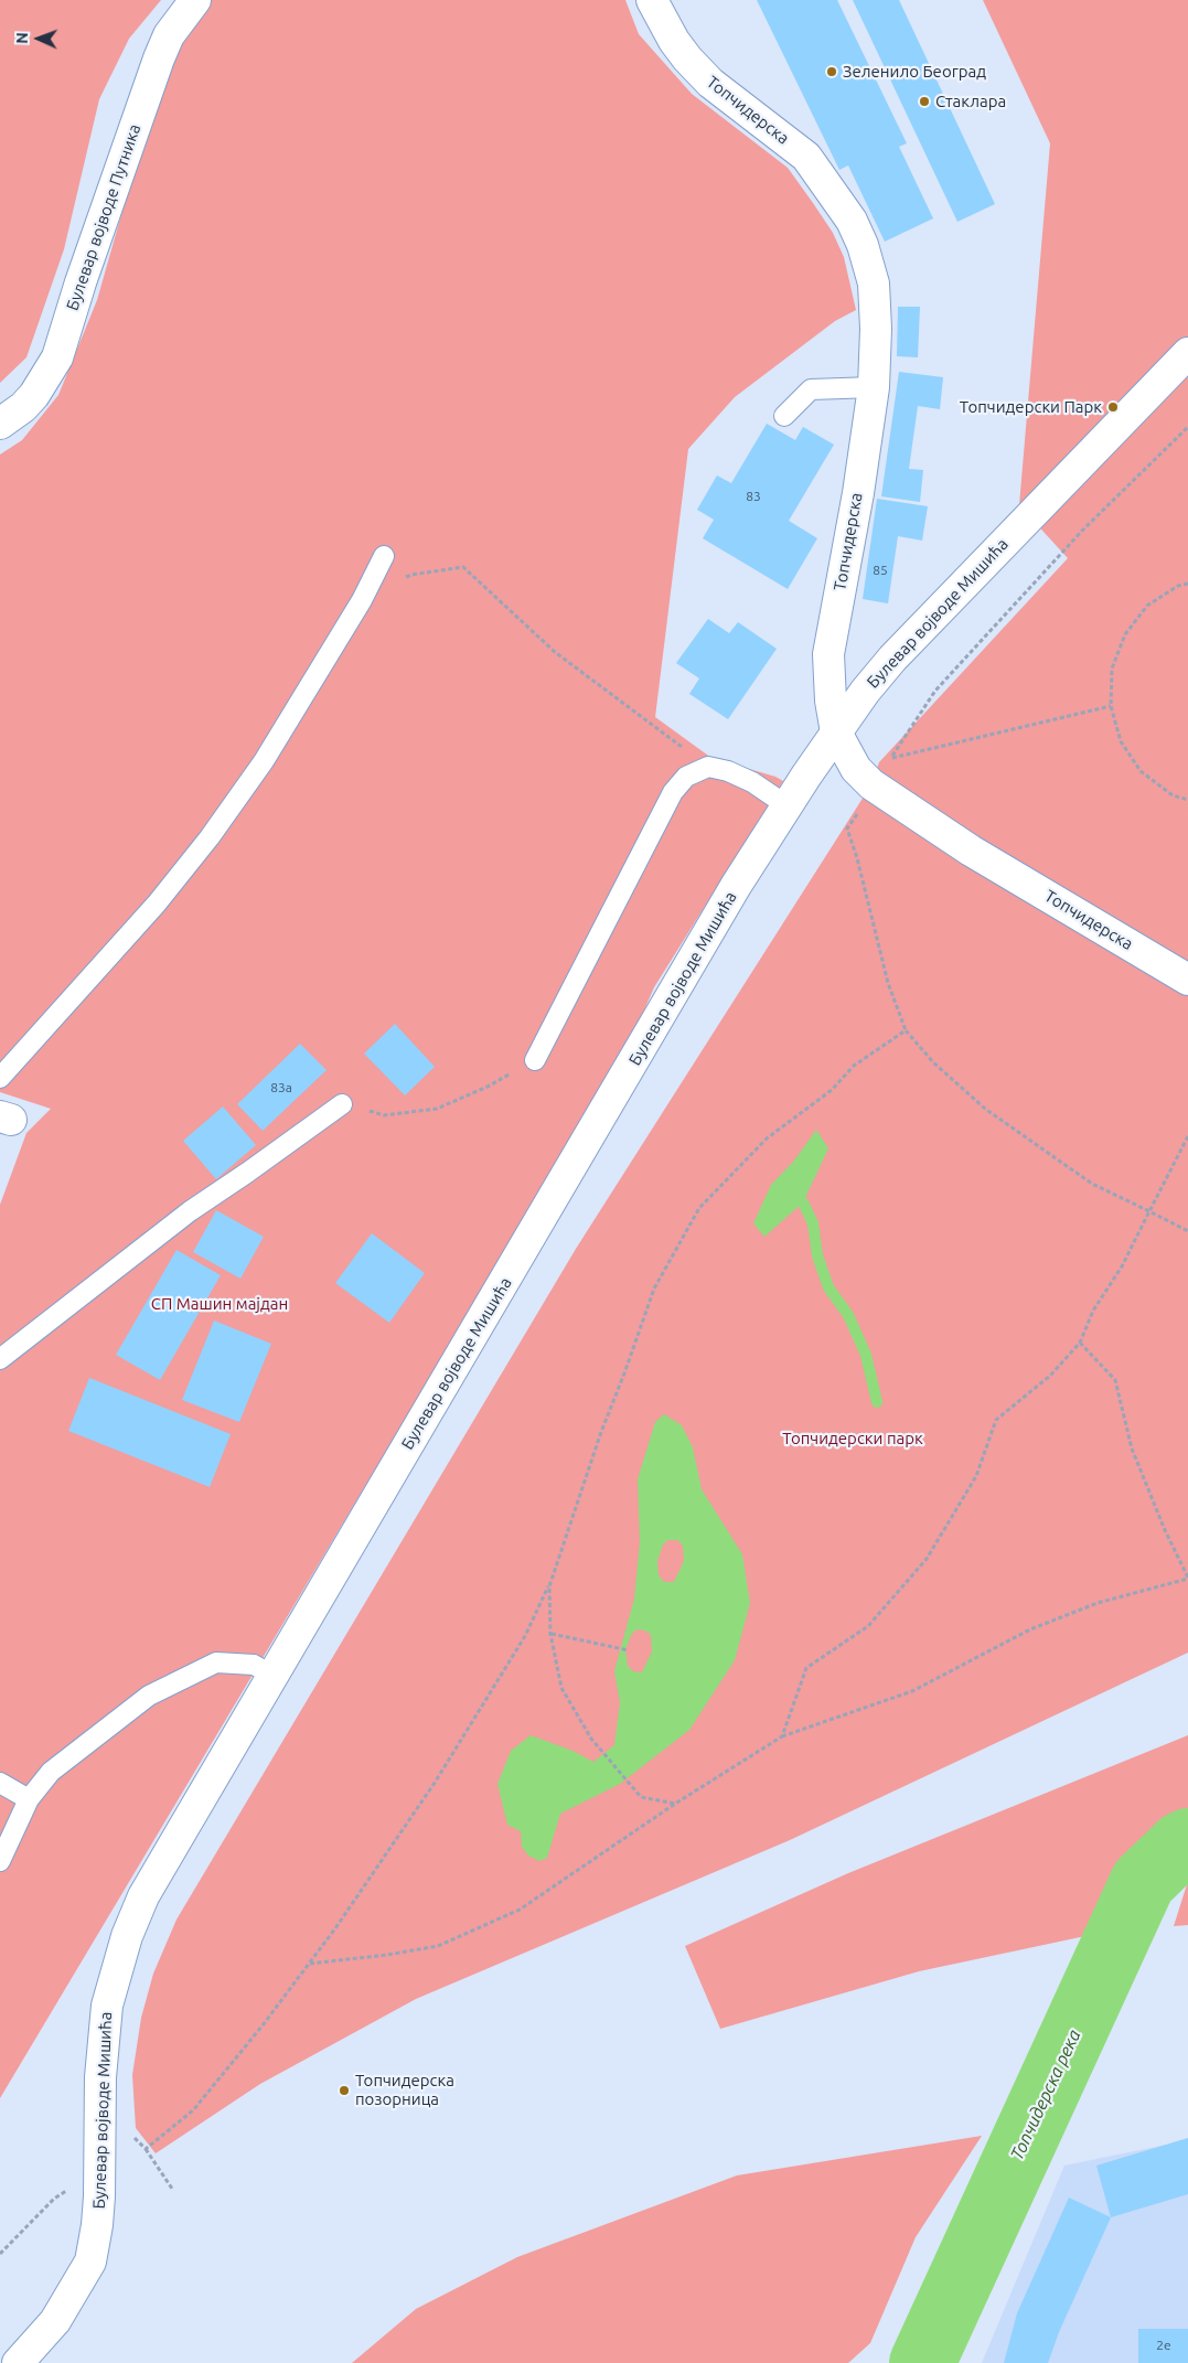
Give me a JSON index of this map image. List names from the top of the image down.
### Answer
{
  "streets": {
    "main road": ["Топчидерска", "Булевар војводе Путника", "Булевар војводе Мишића"]
  },
  "crossings": [
    ["Топчидерска", "Булевар војводе Мишића"]
  ],
  "water": ["Топчидерска река"],
  "parks": ["СП Машин мајдан", "Топчидерски парк"],
  "places": [
    "Зеленило Београд",
    "Стаклара",
    "Топчидерски Парк",
    "Топчидерска позорница"
  ],
  "house_numbers": [
    "83",
    "85",
    "83a",
    "2e"
  ],
  "north": "left"
}
